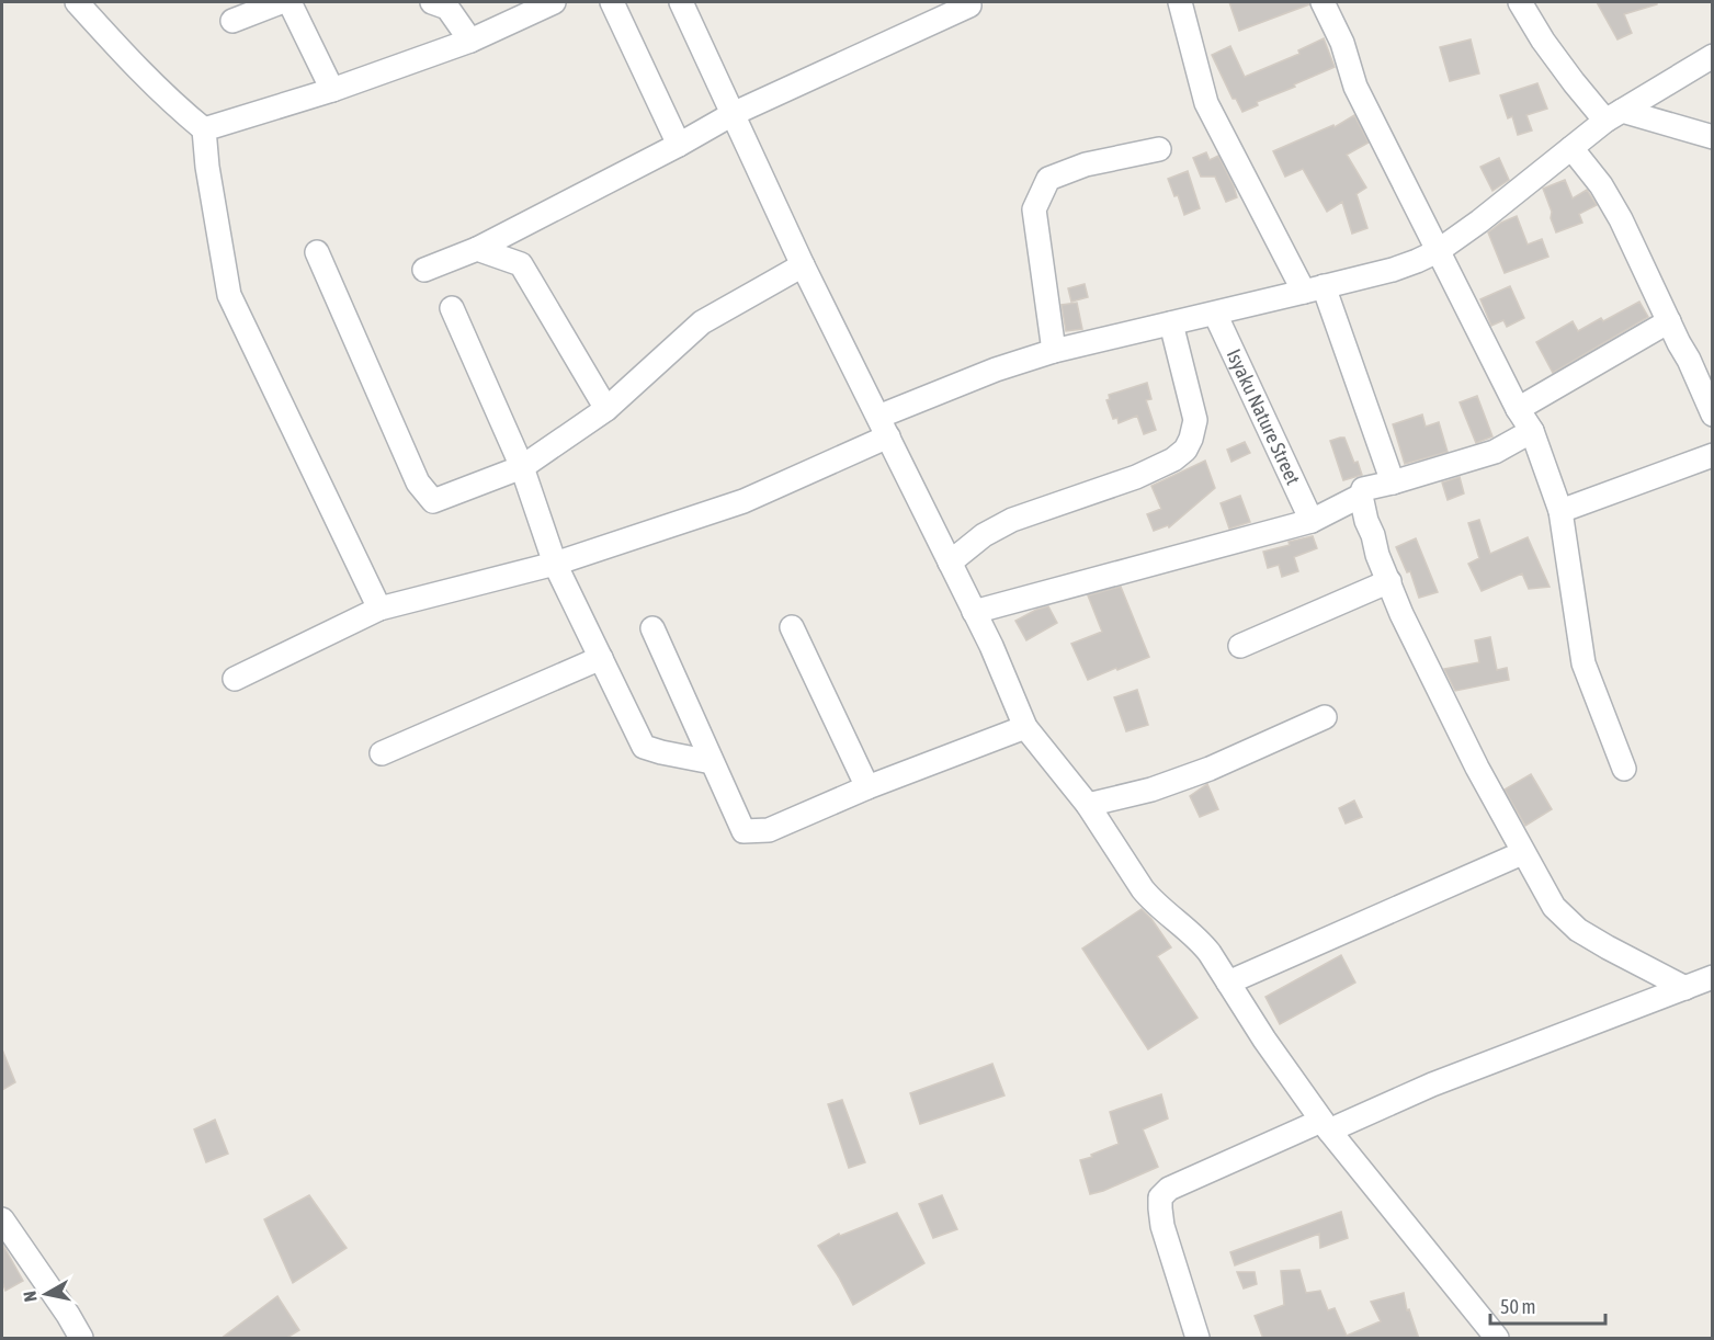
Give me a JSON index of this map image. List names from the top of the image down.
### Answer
{
  "streets": {
    "street": ["Isyaku Nature Street"]
  },
  "scale_bar": "50 m",
  "north": "left"
}
